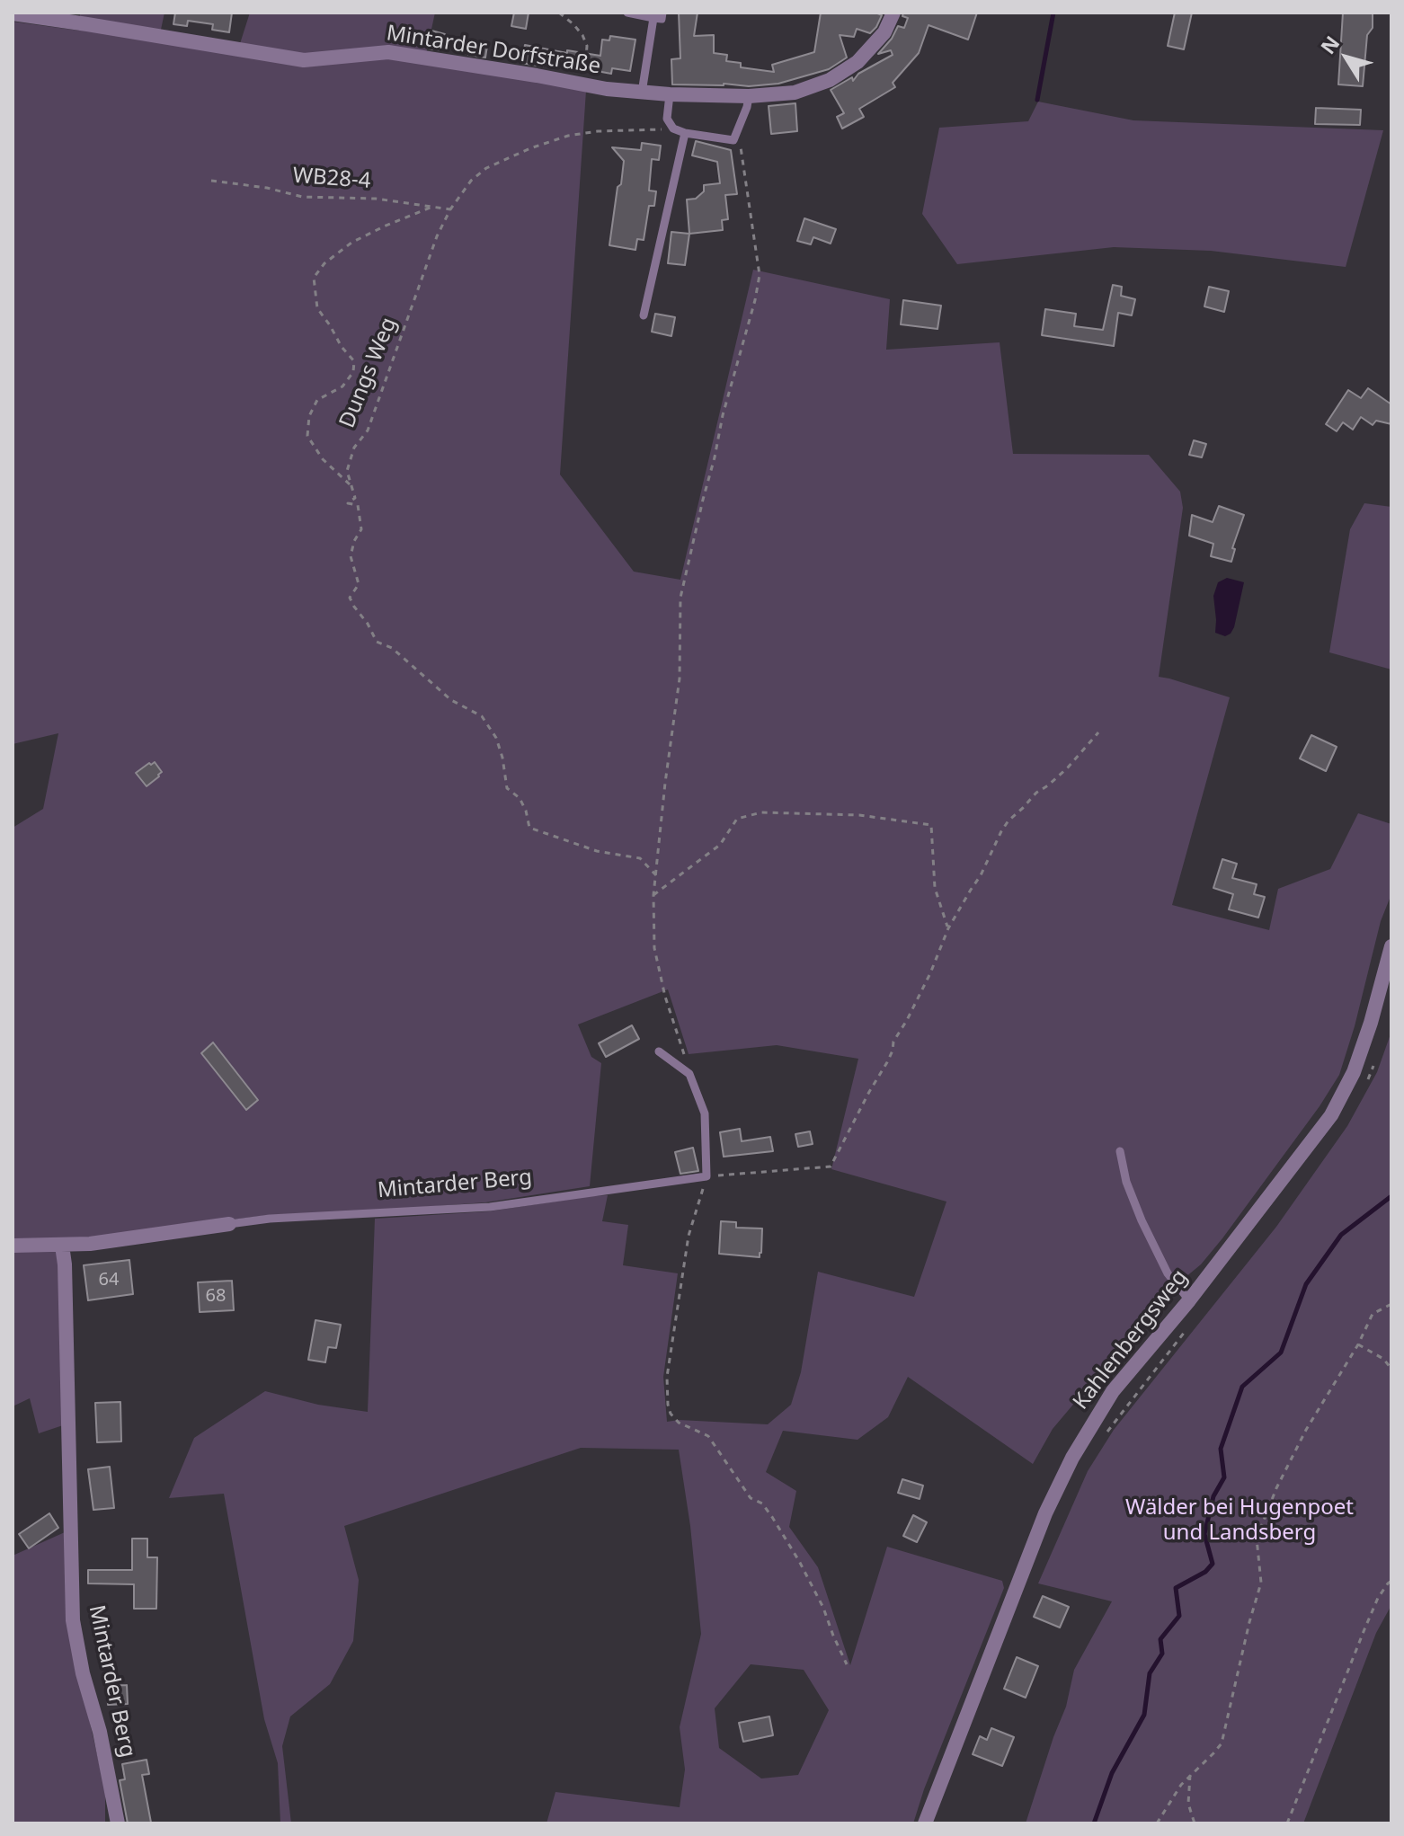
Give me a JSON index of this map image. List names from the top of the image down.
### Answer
{
  "streets": {
    "street": ["Mintarder Dorfstraße", "Mintarder Berg", "Kahlenbergsweg"],
    "path": ["WB28-4", "Dungs Weg"]
  },
  "crossings": [
    ["WB28-4", "Dungs Weg"]
  ],
  "parks": ["Wälder bei Hugenpoet und Landsberg"],
  "house_numbers": ["64", "68"],
  "north": "top left"
}
